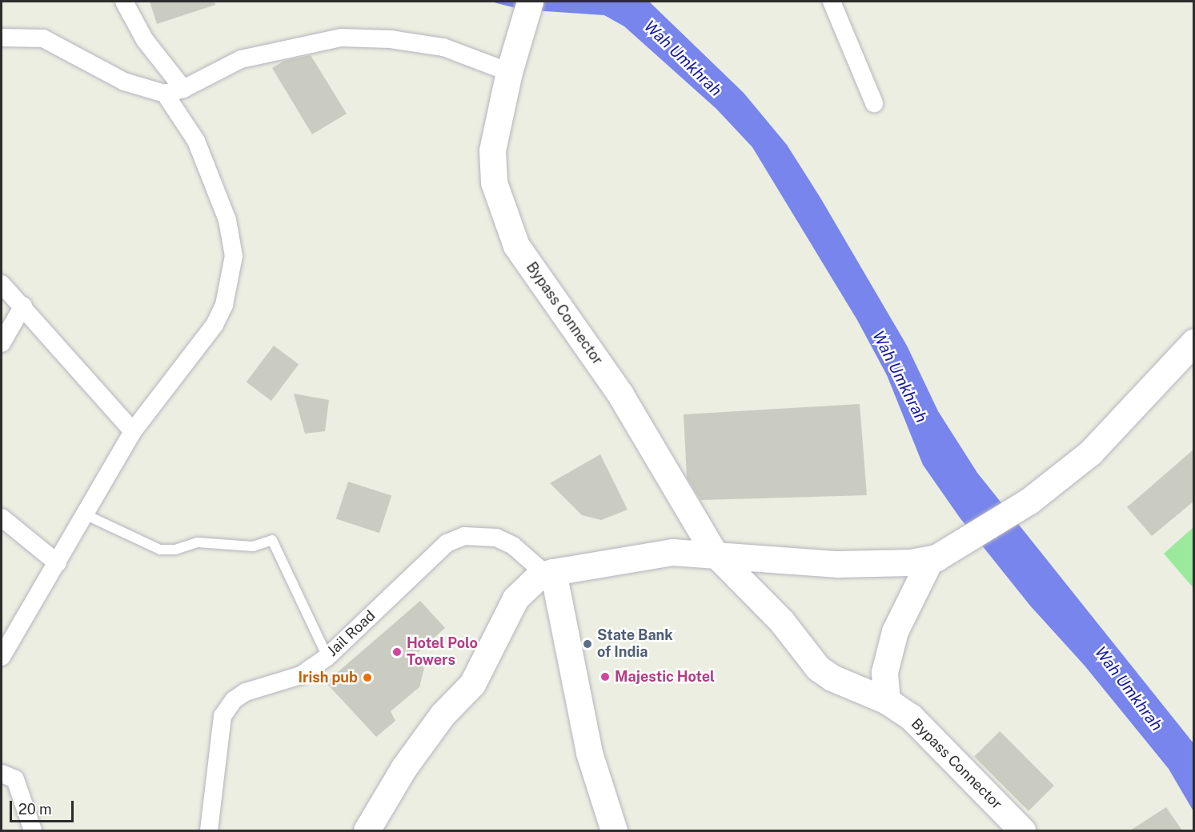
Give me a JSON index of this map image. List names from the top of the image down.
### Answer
{
  "streets": {
    "street": ["Bypass Connector", "Jail Road"]
  },
  "water": ["Wah Umkhrah"],
  "places": [
    "State Bank of India",
    "Hotel Polo Towers",
    "Majestic Hotel",
    "Irish pub"
  ],
  "scale_bar": "20 m"
}
